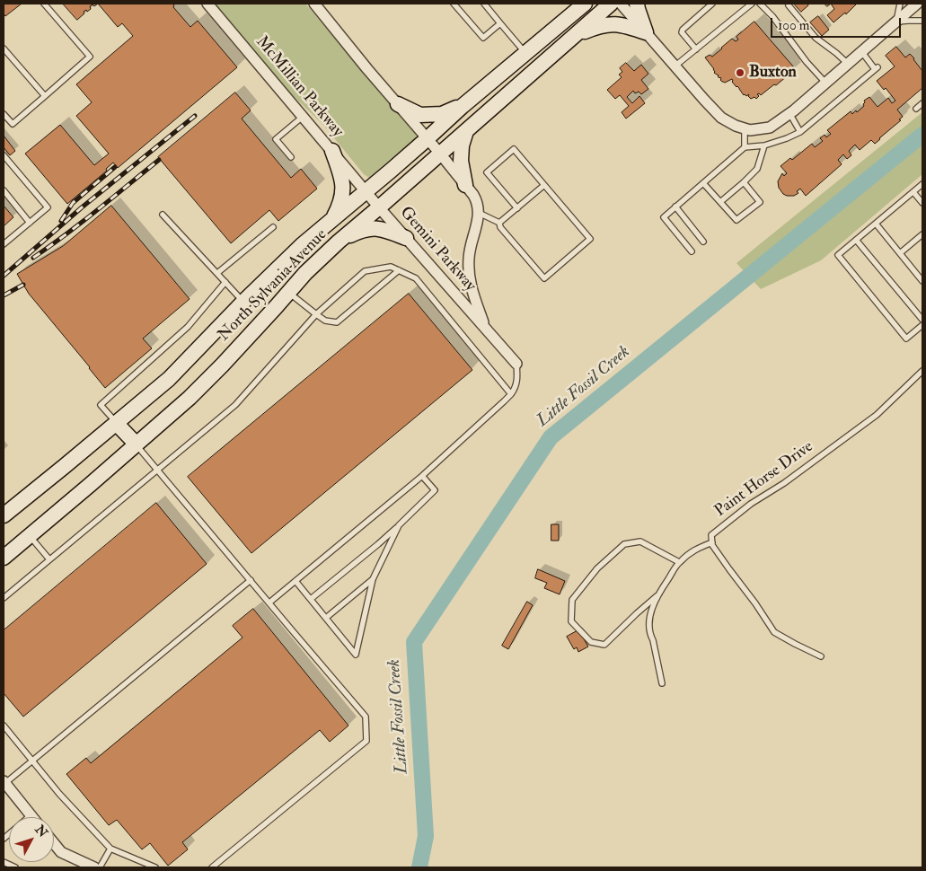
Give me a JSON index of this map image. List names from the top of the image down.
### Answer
{
  "streets": {
    "main road": ["North Sylvania Avenue"],
    "street": ["McMillian Parkway", "Gemini Parkway"],
    "lane": ["Paint Horse Drive"]
  },
  "crossings": [
    ["McMillian Parkway", "Gemini Parkway"],
    ["McMillian Parkway", "North Sylvania Avenue"],
    ["Gemini Parkway", "North Sylvania Avenue"]
  ],
  "water": ["Little Fossil Creek"],
  "places": ["Buxton"],
  "scale_bar": "100 m",
  "north": "top right"
}
